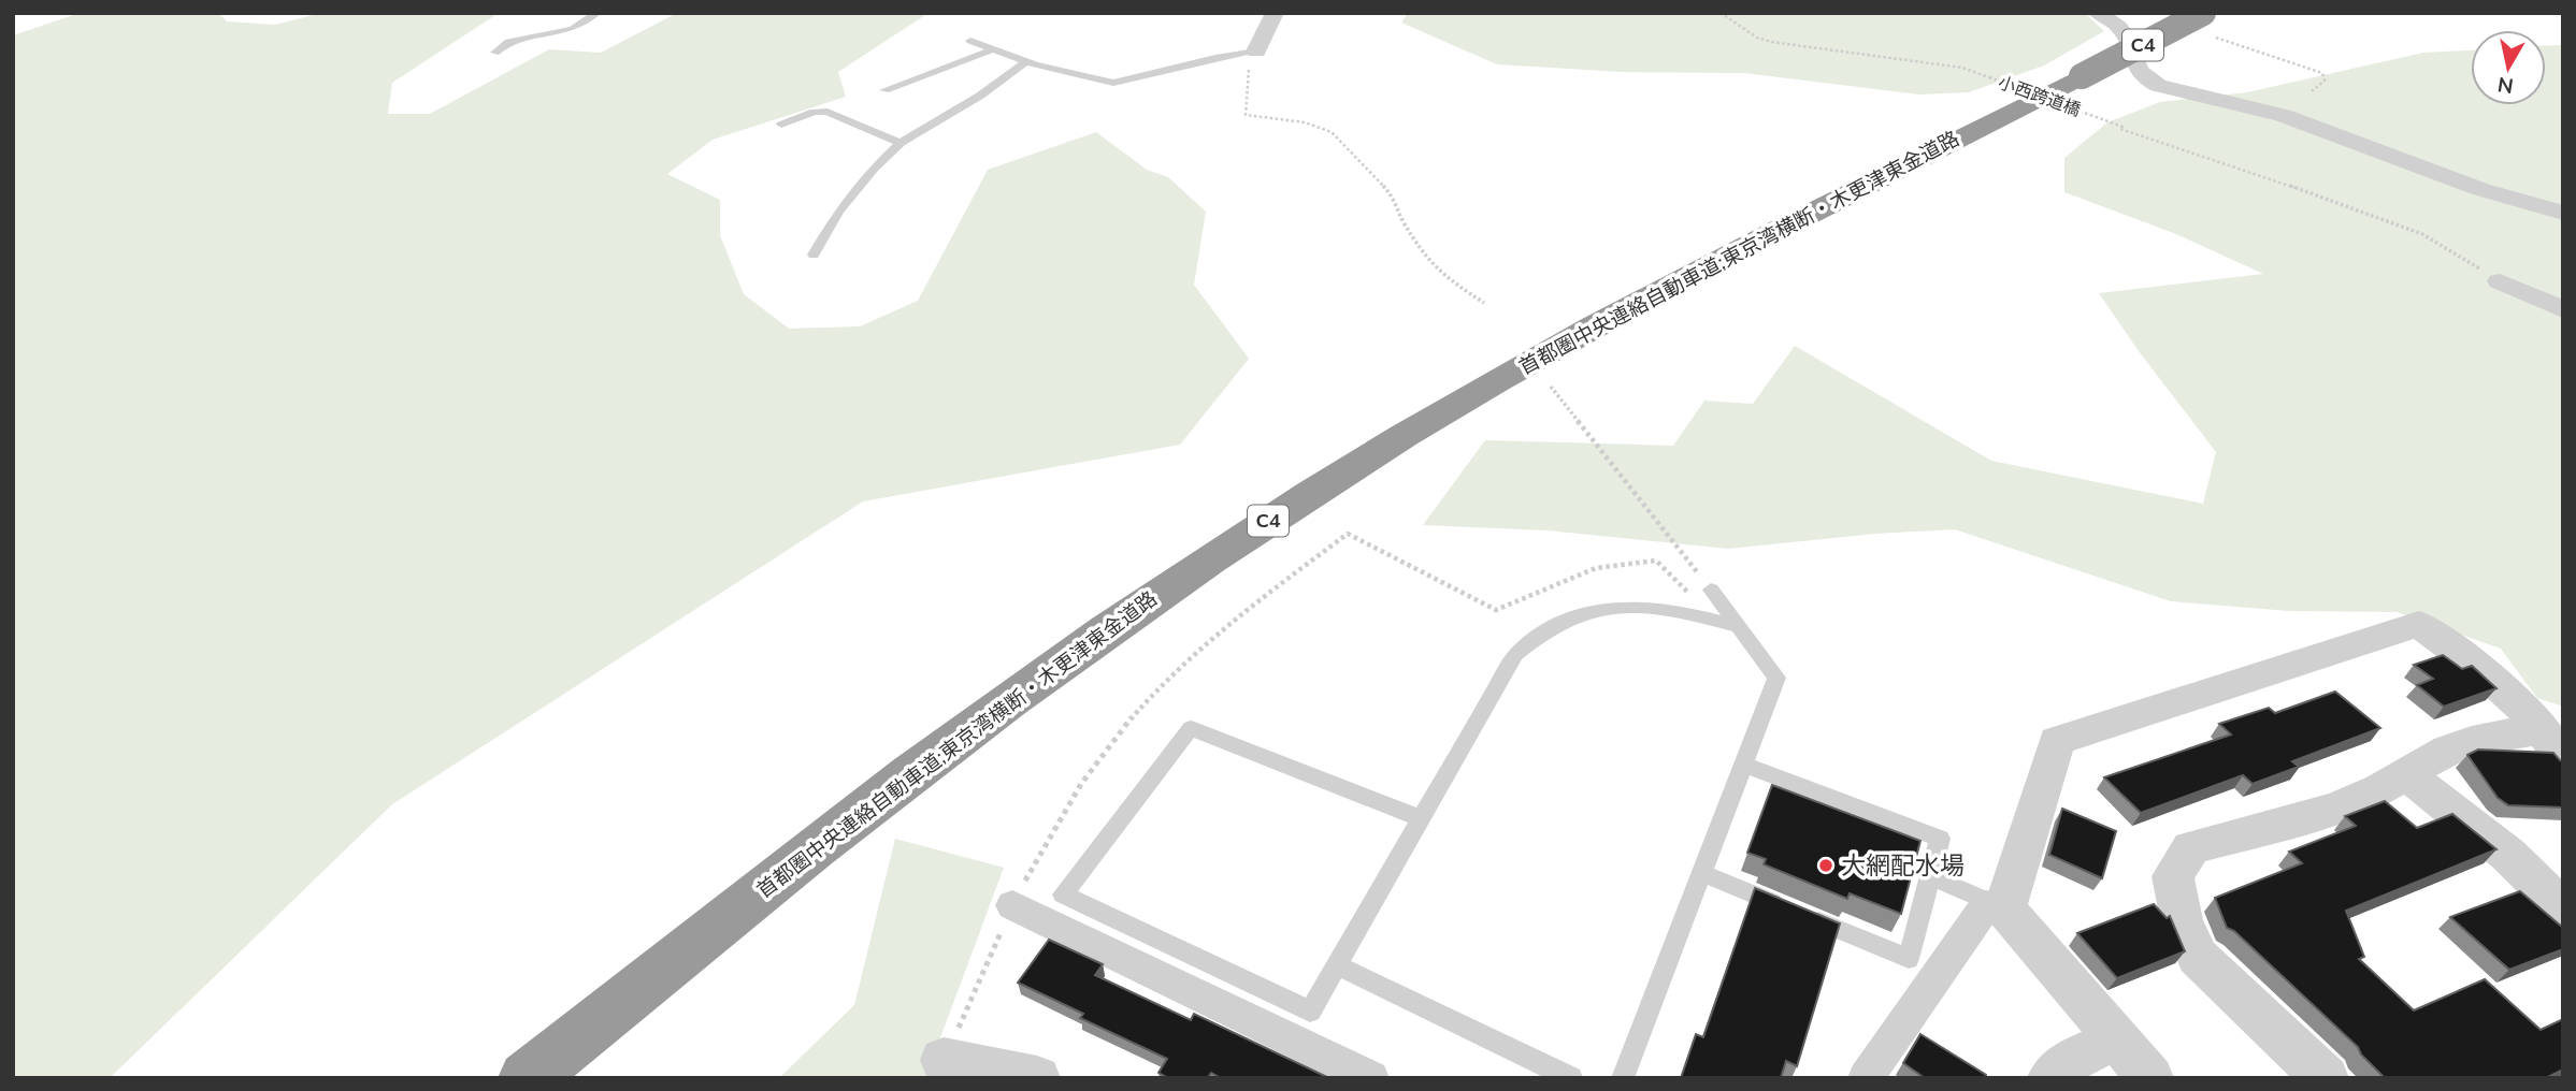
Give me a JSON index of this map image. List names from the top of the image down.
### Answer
{
  "streets": {
    "highway": ["C4", "首都圏中央連絡自動車道;東京湾横断・木更津東金道路"],
    "path": ["小西跨道橋"]
  },
  "crossings": [
    ["小西跨道橋", "首都圏中央連絡自動車道;東京湾横断・木更津東金道路"]
  ],
  "places": ["大網配水場"],
  "north": "bottom"
}
